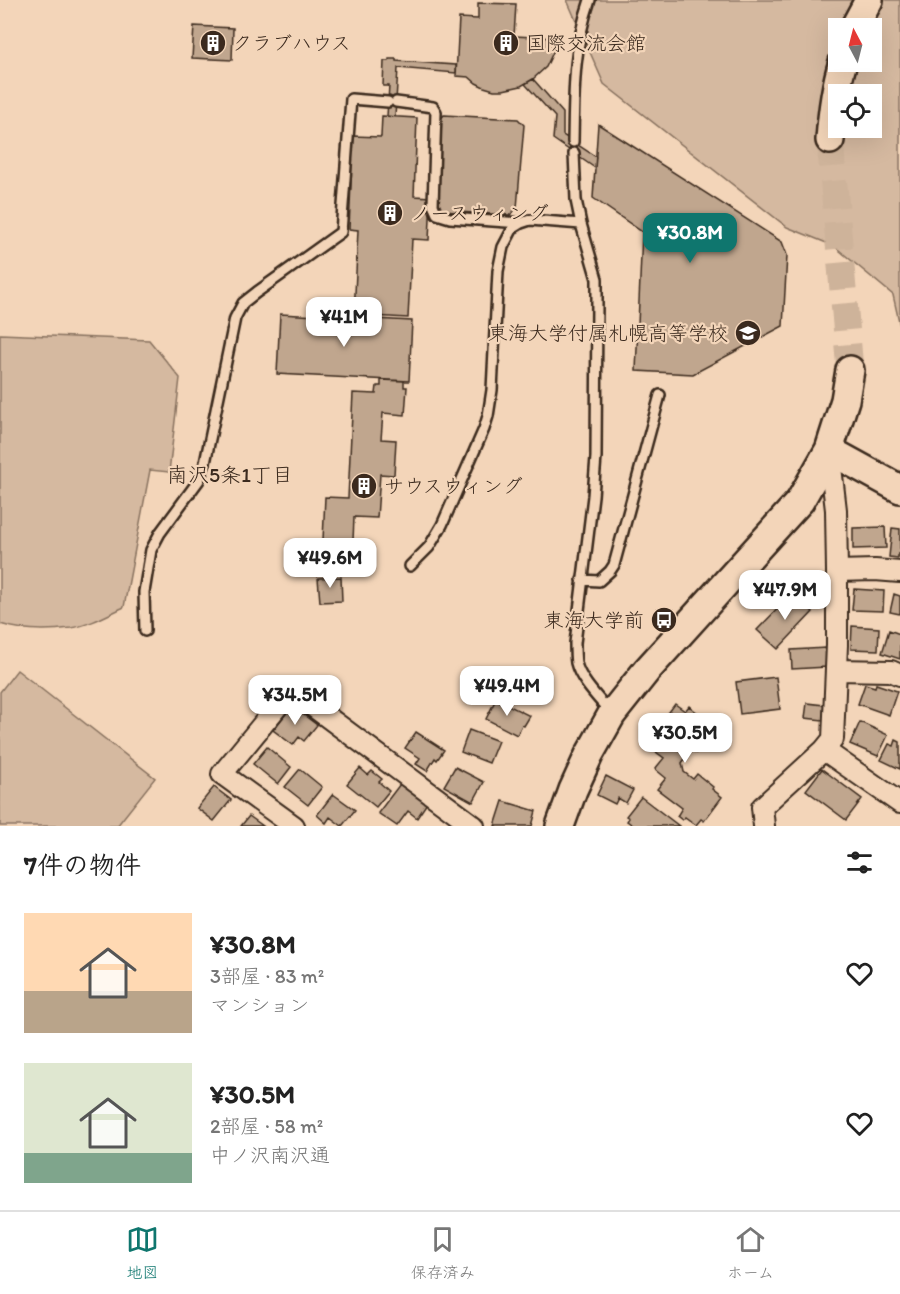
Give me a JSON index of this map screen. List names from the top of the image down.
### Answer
{
  "districts": ["南沢5条1丁目"],
  "places": {
    "building": [
      "クラブハウス",
      "国際交流会館",
      "ノースウィング",
      "サウスウィング"
    ],
    "school or university": ["東海大学付属札幌高等学校"],
    "bus stop": ["東海大学前"]
  },
  "north": "top",
  "page": {
    "price": [
      "¥30.8M",
      "¥41M",
      "¥49.6M",
      "¥47.9M",
      "¥49.4M",
      "¥34.5M",
      "¥30.5M"
    ],
    "heading": "7件の物件",
    "list": [
      {
        "name": "¥30.8M",
        "note": "3部屋 · 83 m² · マンション"
      },
      {
        "name": "¥30.5M",
        "note": "2部屋 · 58 m² · 中ノ沢南沢通"
      }
    ],
    "tabs": ["地図", "保存済み", "ホーム"]
  }
}
